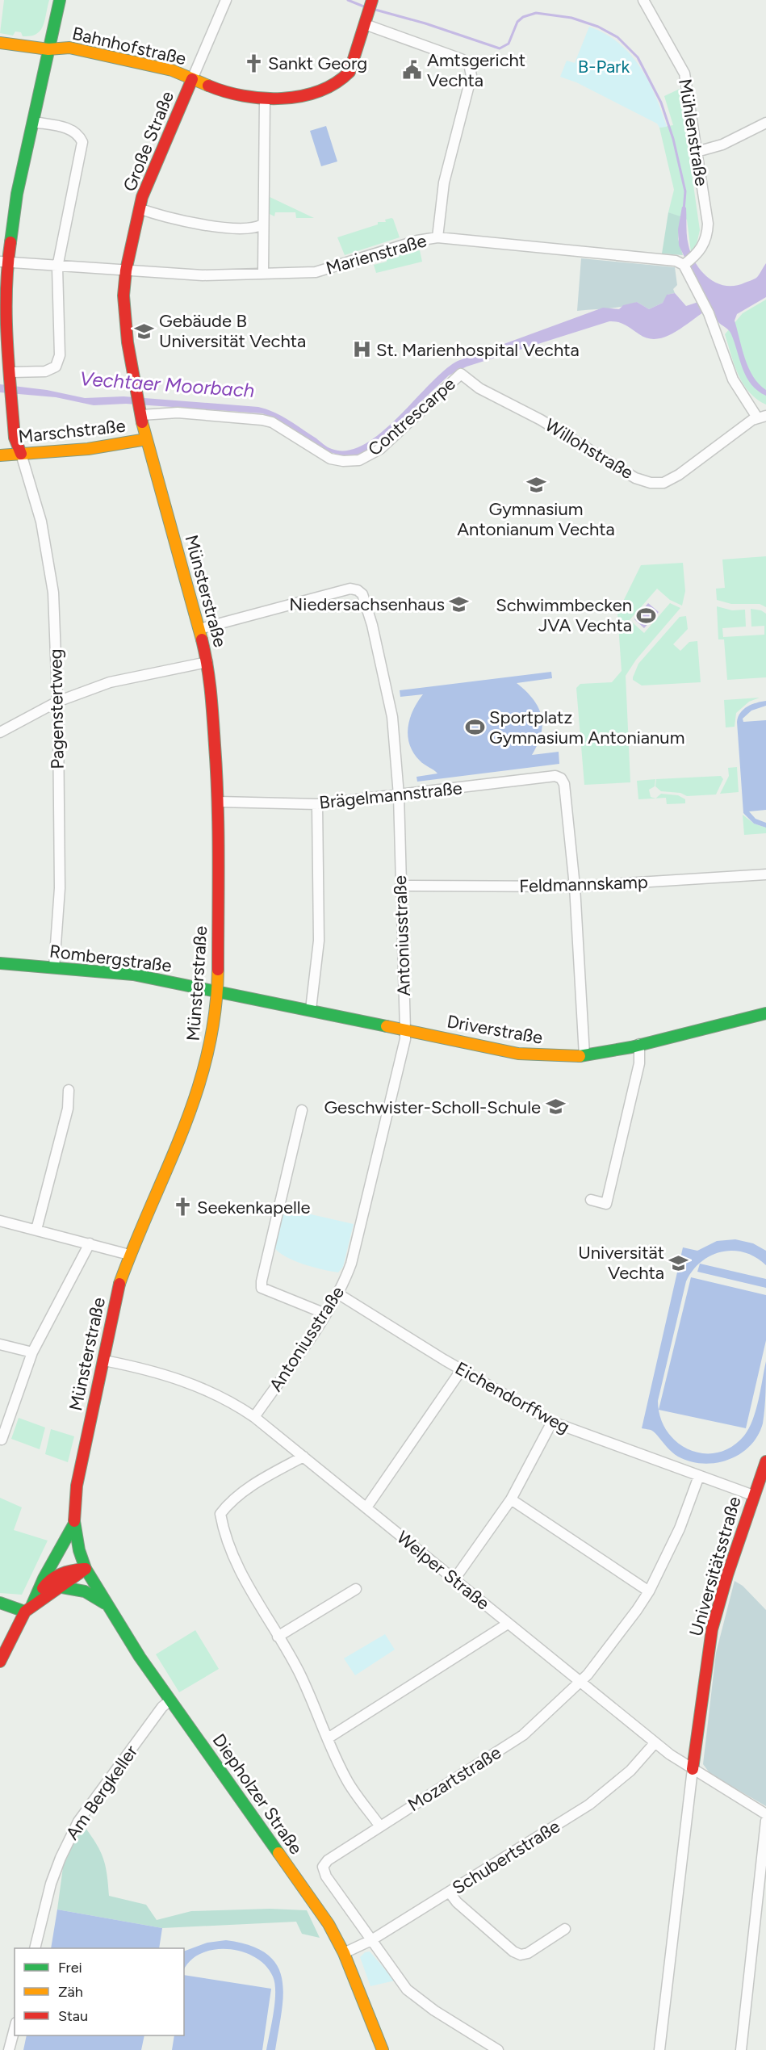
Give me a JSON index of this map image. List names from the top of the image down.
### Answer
{
  "streets": {
    "street": [
      "Bahnhofstraße",
      "Mühlenstraße",
      "Große Straße",
      "Marienstraße",
      "Contrescarpe",
      "Marschstraße",
      "Willohstraße",
      "Münsterstraße",
      "Pagenstertweg",
      "Brägelmannstraße",
      "Feldmannskamp",
      "Antoniusstraße",
      "Rombergstraße",
      "Driverstraße",
      "Eichendorffweg",
      "Universitätsstraße",
      "Welper Straße",
      "Mozartstraße",
      "Am Bergkeller",
      "Diepholzer Straße",
      "Schubertstraße"
    ]
  },
  "crossings": [
    ["Bahnhofstraße", "Große Straße"],
    ["Mühlenstraße", "Marienstraße"],
    ["Große Straße", "Marienstraße"],
    ["Große Straße", "Contrescarpe"],
    ["Große Straße", "Münsterstraße"],
    ["Contrescarpe", "Willohstraße"],
    ["Contrescarpe", "Münsterstraße"],
    ["Marschstraße", "Münsterstraße"],
    ["Marschstraße", "Pagenstertweg"],
    ["Münsterstraße", "Brägelmannstraße"],
    ["Münsterstraße", "Antoniusstraße"],
    ["Münsterstraße", "Rombergstraße"],
    ["Münsterstraße", "Driverstraße"],
    ["Münsterstraße", "Welper Straße"],
    ["Münsterstraße", "Diepholzer Straße"],
    ["Pagenstertweg", "Rombergstraße"],
    ["Brägelmannstraße", "Feldmannskamp"],
    ["Brägelmannstraße", "Antoniusstraße"],
    ["Feldmannskamp", "Antoniusstraße"],
    ["Antoniusstraße", "Driverstraße"],
    ["Antoniusstraße", "Eichendorffweg"],
    ["Antoniusstraße", "Welper Straße"],
    ["Rombergstraße", "Driverstraße"],
    ["Eichendorffweg", "Universitätsstraße"],
    ["Eichendorffweg", "Mozartstraße"],
    ["Universitätsstraße", "Welper Straße"],
    ["Welper Straße", "Mozartstraße"],
    ["Welper Straße", "Schubertstraße"],
    ["Mozartstraße", "Schubertstraße"],
    ["Am Bergkeller", "Diepholzer Straße"],
    ["Diepholzer Straße", "Schubertstraße"]
  ],
  "water": ["Vechtaer Moorbach"],
  "parks": ["B-Park"],
  "places": {
    "church": ["Sankt Georg", "Seekenkapelle"],
    "public building": ["Amtsgericht Vechta"],
    "school or university": [
      "Gebäude B Universität Vechta",
      "Gymnasium Antonianum Vechta",
      "Niedersachsenhaus",
      "Geschwister-Scholl-Schule",
      "Universität Vechta"
    ],
    "hospital": ["St. Marienhospital Vechta"],
    "sports": ["Schwimmbecken JVA Vechta", "Sportplatz Gymnasium Antonianum"]
  },
  "legend": ["Frei", "Zäh", "Stau"]
}
